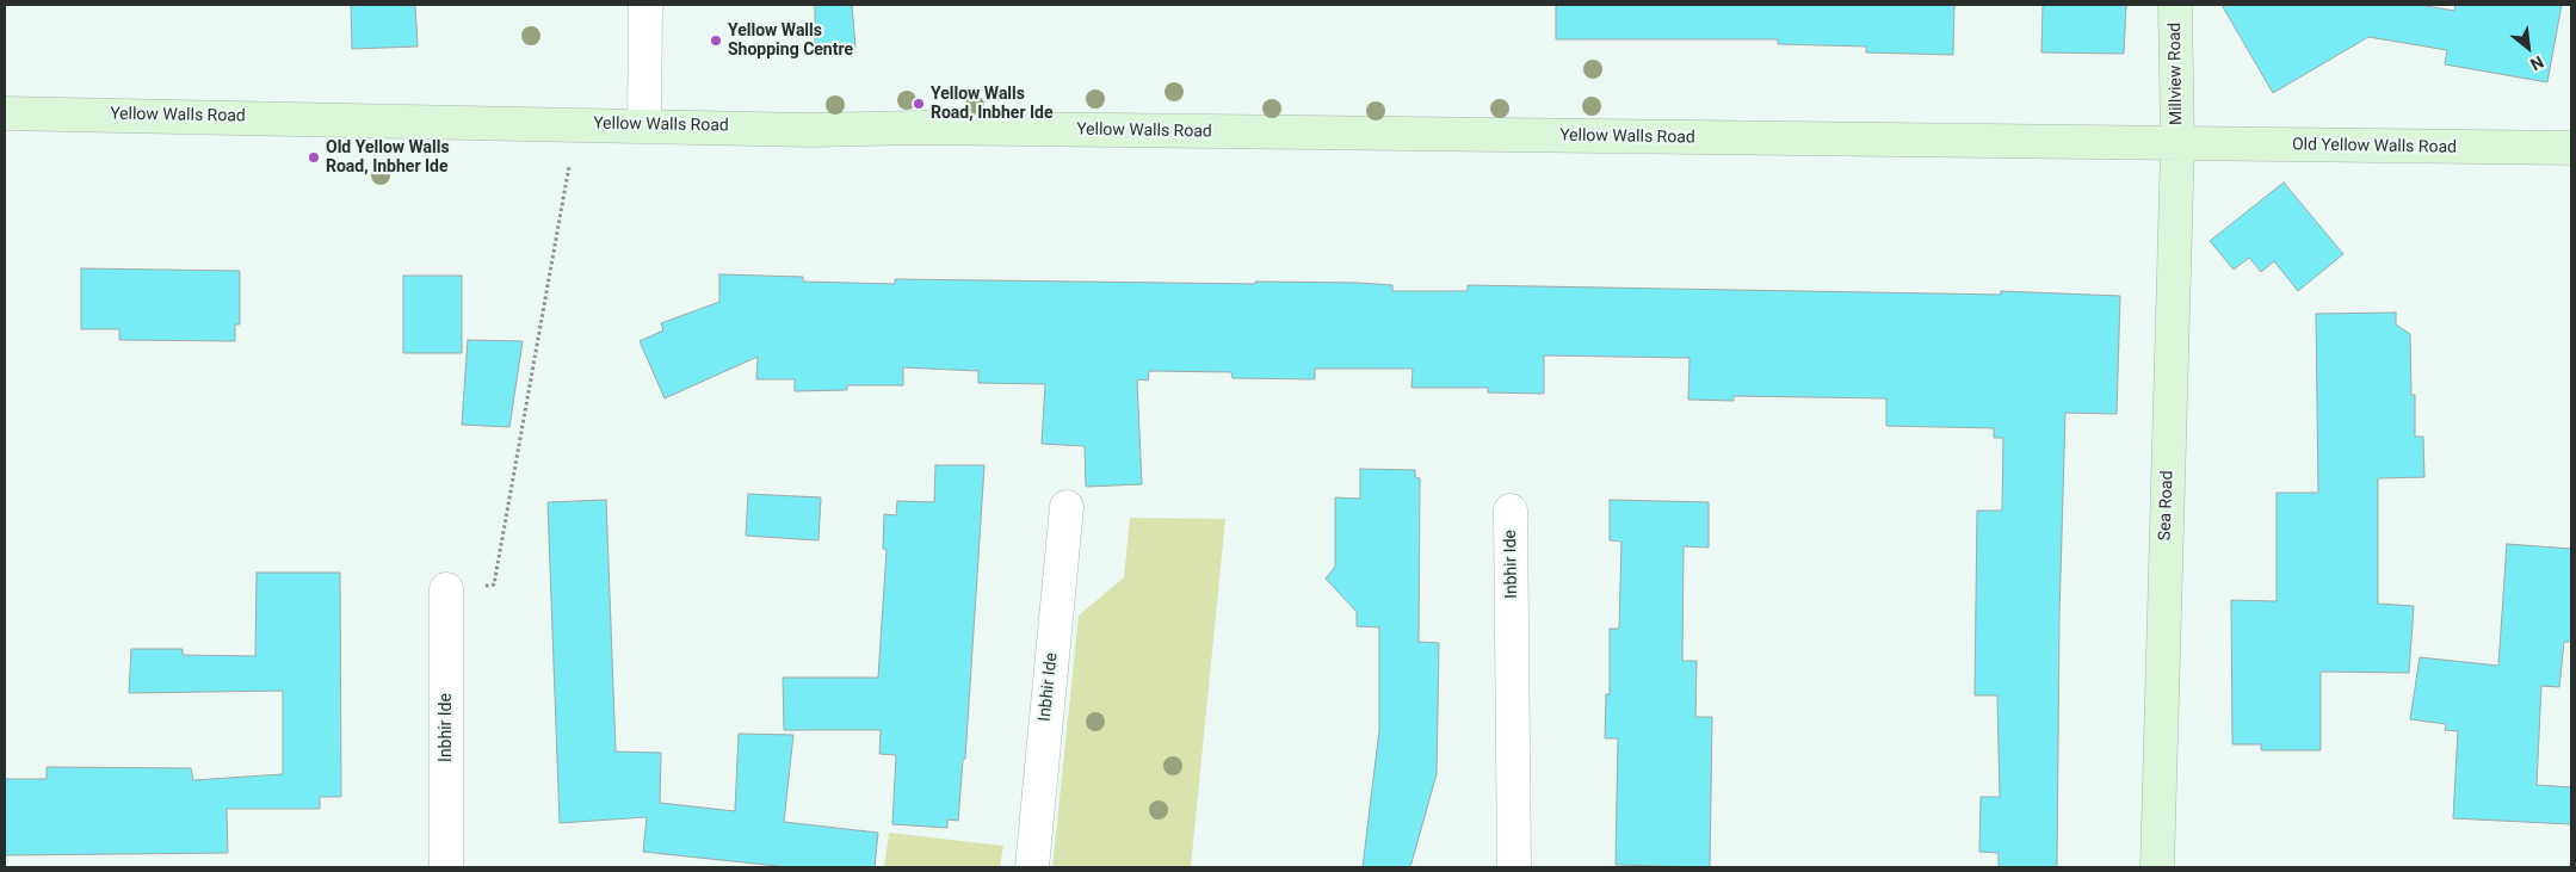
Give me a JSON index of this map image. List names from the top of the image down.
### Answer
{
  "streets": {
    "street": [
      "Millview Road",
      "Yellow Walls Road",
      "Old Yellow Walls Road",
      "Sea Road",
      "Inbhir Ide"
    ]
  },
  "crossings": [
    ["Millview Road", "Yellow Walls Road"],
    ["Millview Road", "Old Yellow Walls Road"],
    ["Millview Road", "Sea Road"],
    ["Yellow Walls Road", "Old Yellow Walls Road"],
    ["Yellow Walls Road", "Sea Road"],
    ["Old Yellow Walls Road", "Sea Road"]
  ],
  "places": ["Yellow Walls Shopping Centre", "Yellow Walls Road, Inbher Ide", "Old Yellow Walls Road, Inbher Ide"],
  "north": "bottom right"
}
